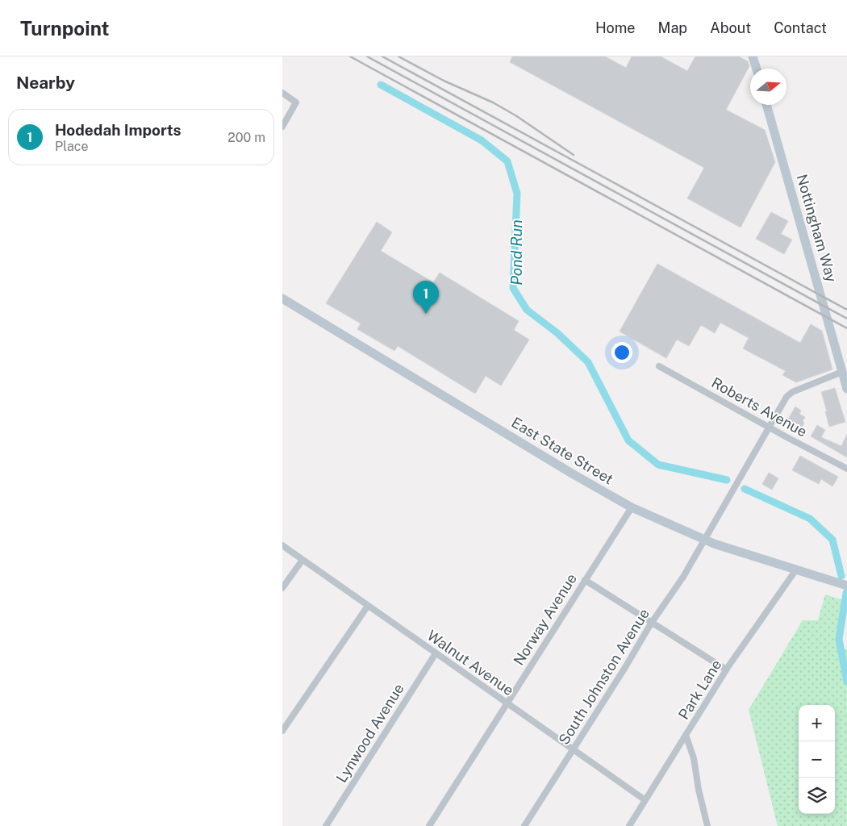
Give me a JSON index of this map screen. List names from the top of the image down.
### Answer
{
  "streets": {
    "street": [
      "Nottingham Way",
      "Roberts Avenue",
      "East State Street",
      "Norway Avenue",
      "Walnut Avenue",
      "South Johnston Avenue",
      "Park Lane",
      "Lynwood Avenue"
    ]
  },
  "crossings": [
    ["Nottingham Way", "South Johnston Avenue"],
    ["Roberts Avenue", "South Johnston Avenue"],
    ["East State Street", "Norway Avenue"],
    ["East State Street", "South Johnston Avenue"],
    ["East State Street", "Park Lane"],
    ["Norway Avenue", "Walnut Avenue"],
    ["Walnut Avenue", "South Johnston Avenue"],
    ["Walnut Avenue", "Park Lane"],
    ["Walnut Avenue", "Lynwood Avenue"]
  ],
  "water": ["Pond Run"],
  "north": "right",
  "page": {
    "header": "Turnpoint",
    "nav": [
      "Home",
      "Map",
      "About",
      "Contact"
    ],
    "heading": "Nearby",
    "list": [
      {
        "mark": "1",
        "name": "Hodedah Imports",
        "note": "Place",
        "value": "200 m"
      }
    ],
    "pins": "1",
    "map_buttons": ["+", "−"]
  }
}
